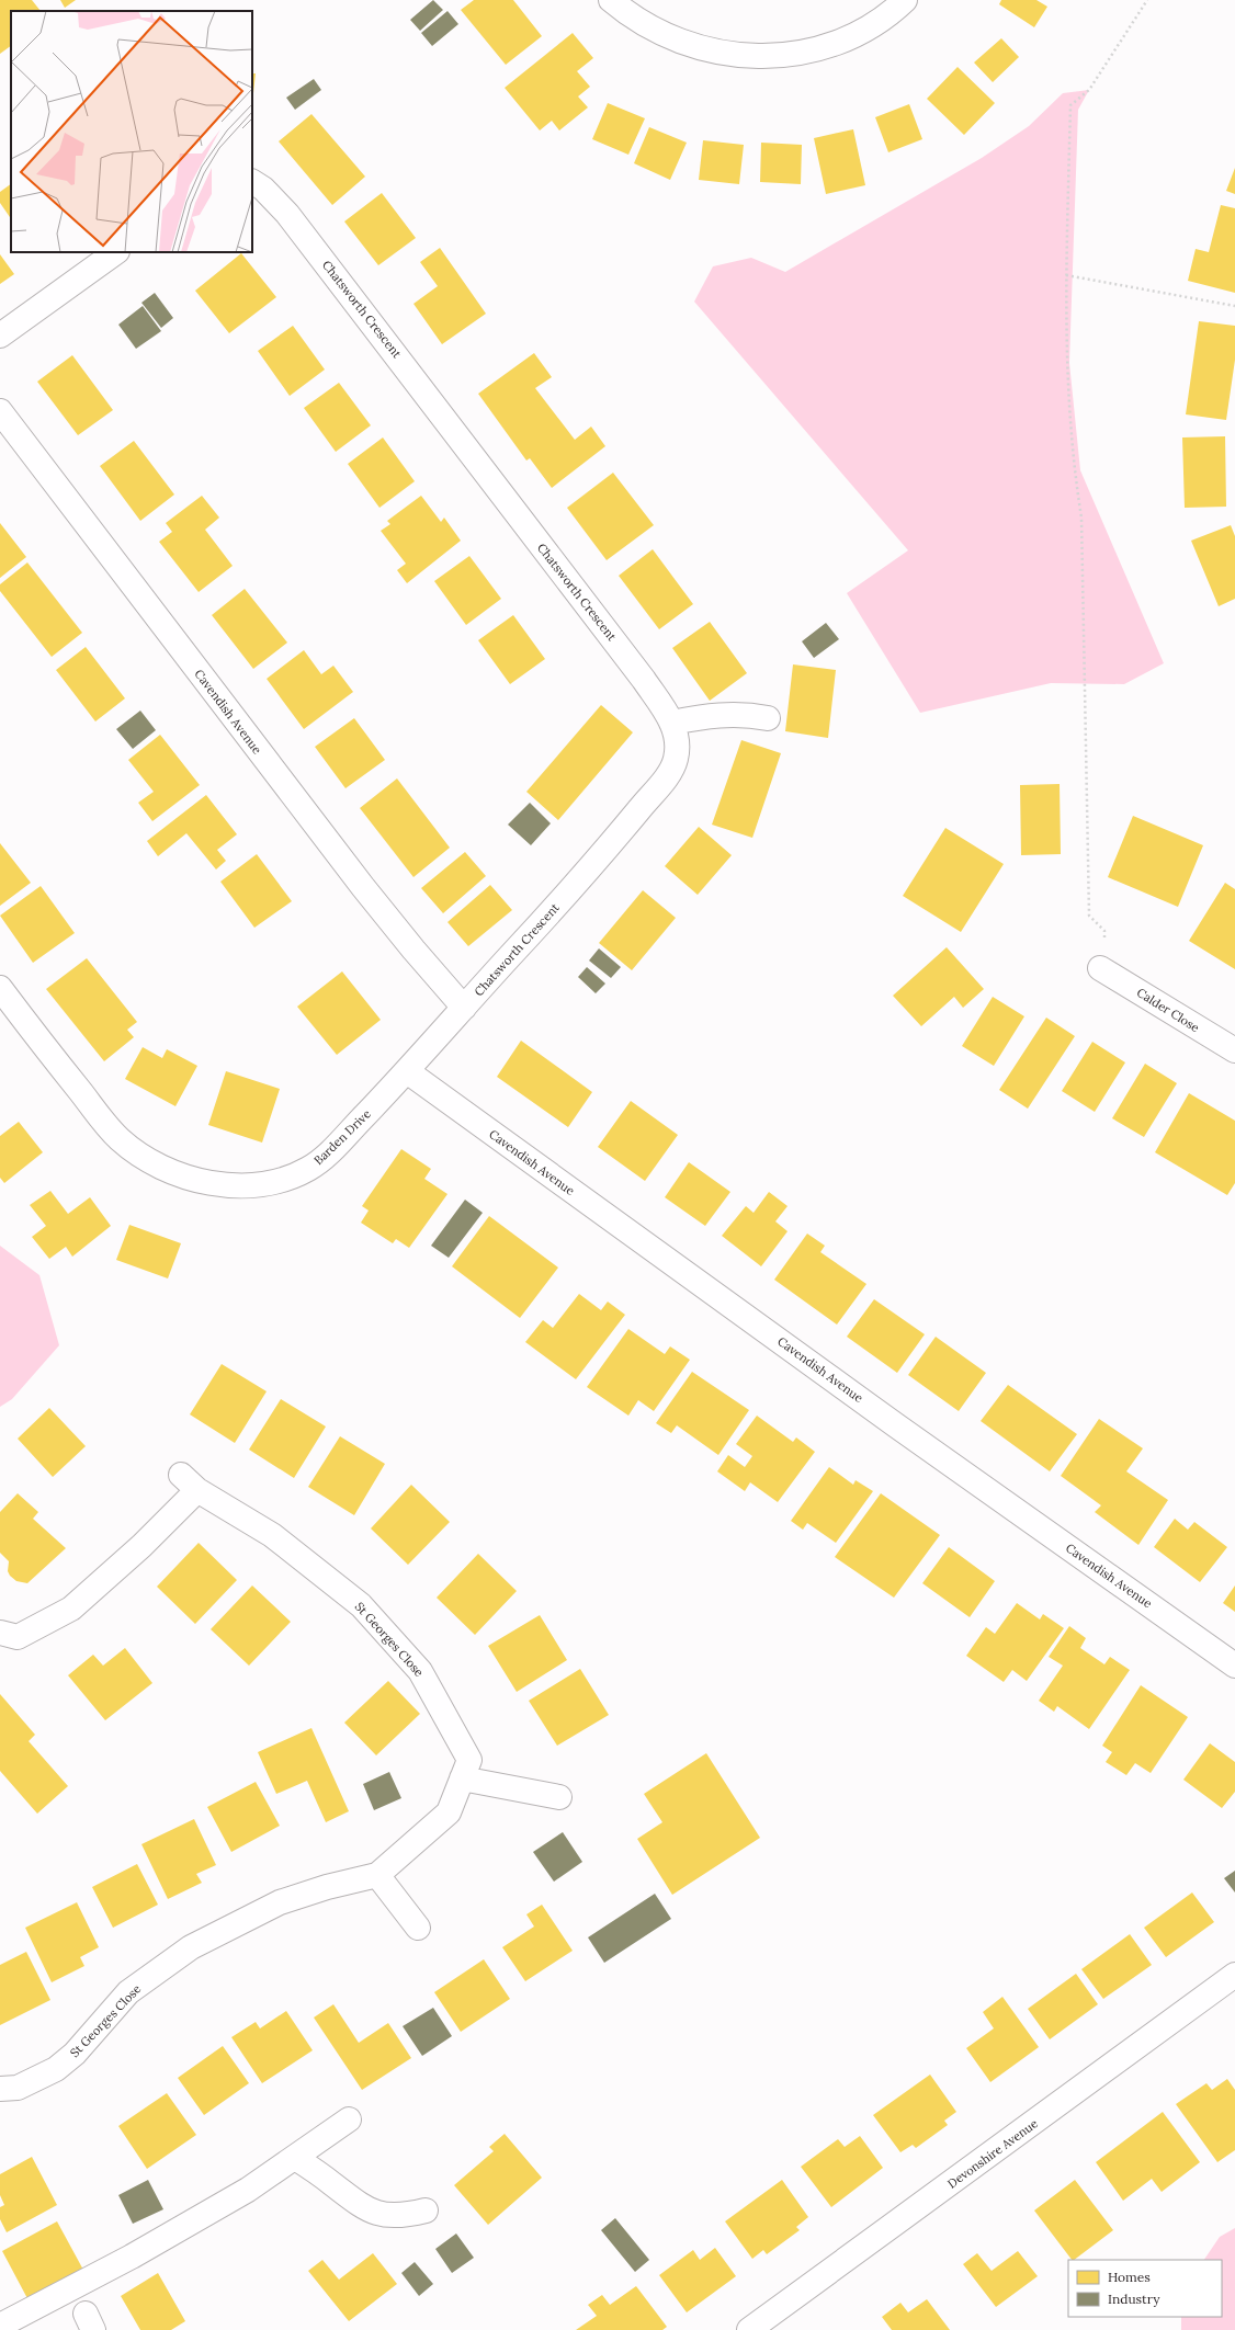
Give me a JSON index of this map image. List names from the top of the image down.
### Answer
{
  "streets": {
    "street": [
      "Chatsworth Crescent",
      "Cavendish Avenue",
      "Calder Close",
      "Barden Drive",
      "St Georges Close",
      "Devonshire Avenue"
    ]
  },
  "crossings": [
    ["Chatsworth Crescent", "Cavendish Avenue"],
    ["Chatsworth Crescent", "Barden Drive"],
    ["Cavendish Avenue", "Barden Drive"]
  ],
  "legend": ["Homes", "Industry"]
}
